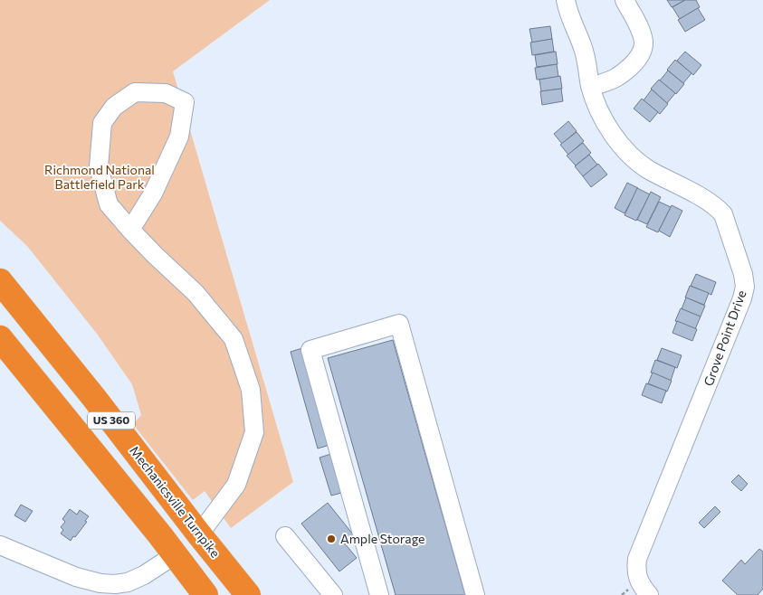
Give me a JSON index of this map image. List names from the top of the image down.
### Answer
{
  "streets": {
    "highway": ["US 360", "Mechanicsville Turnpike"],
    "street": ["Grove Point Drive"]
  },
  "parks": ["Richmond National Battlefield Park"],
  "places": ["Ample Storage"]
}
